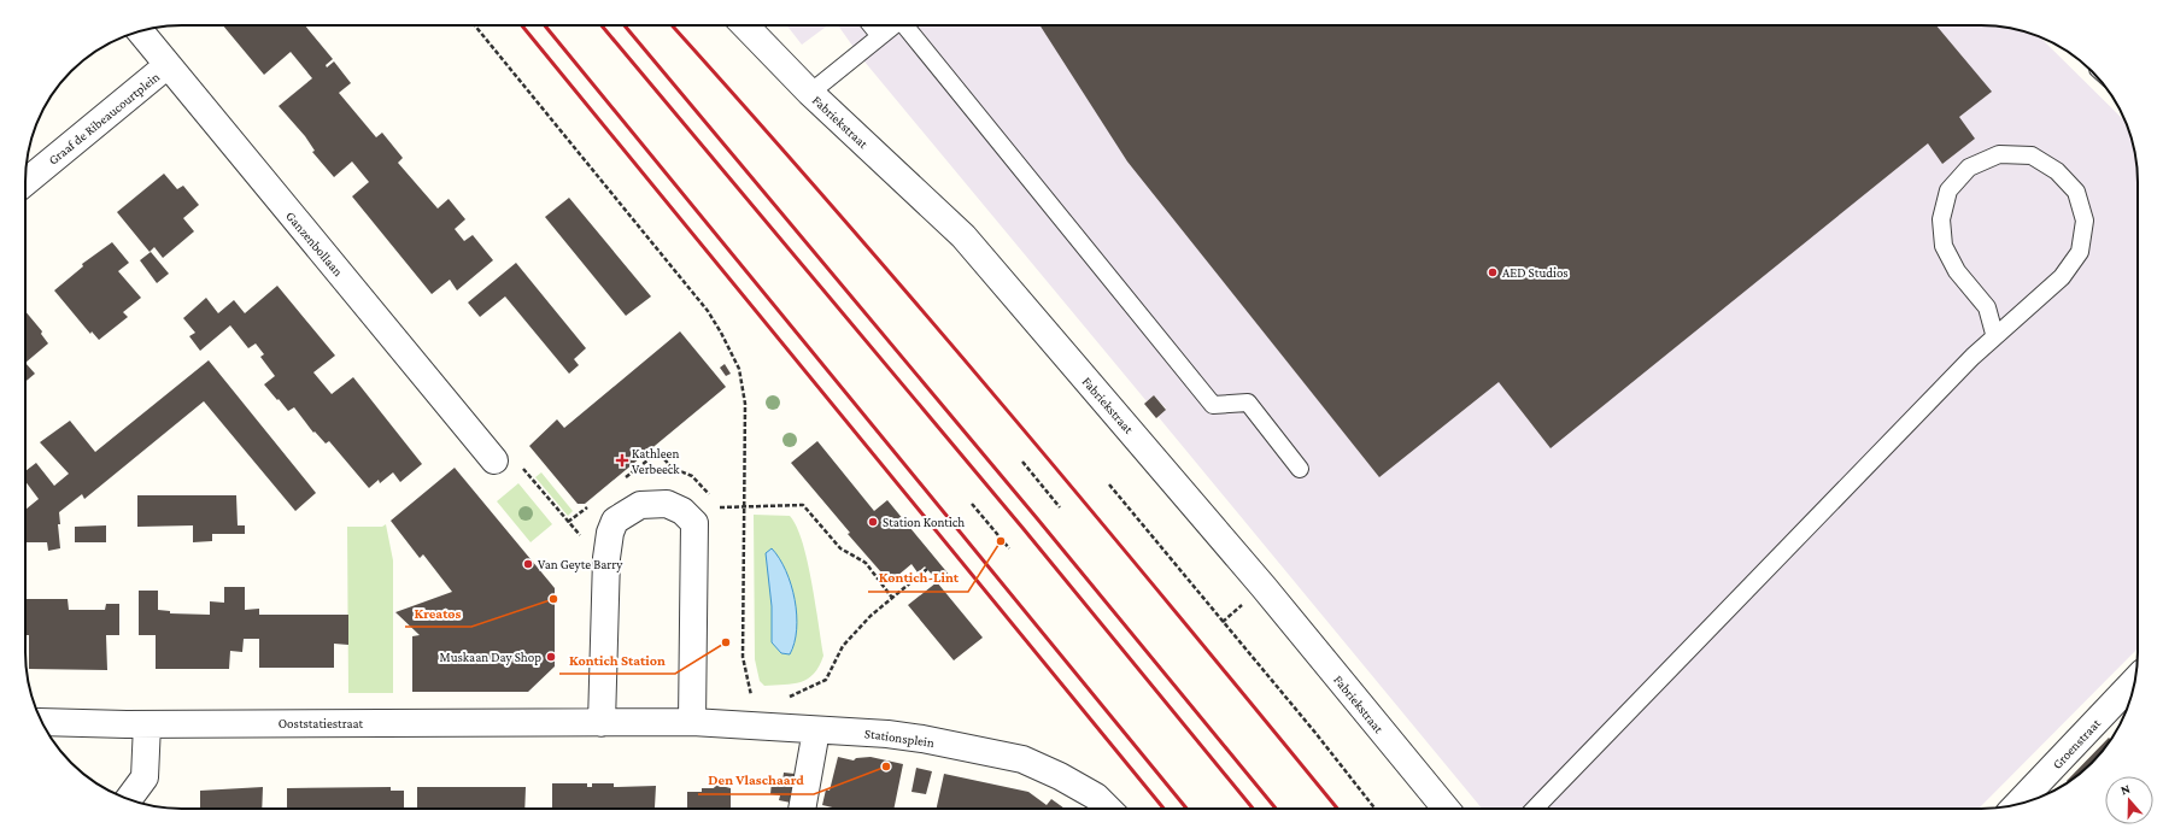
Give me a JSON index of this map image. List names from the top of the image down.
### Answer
{
  "streets": {
    "street": [
      "Graaf de Ribeaucourtplein",
      "Fabriekstraat",
      "Ganzenbollaan",
      "Ooststatiestraat",
      "Stationsplein",
      "Groenstraat"
    ]
  },
  "crossings": [
    ["Graaf de Ribeaucourtplein", "Ganzenbollaan"],
    ["Ooststatiestraat", "Stationsplein"]
  ],
  "places": {
    "other": [
      "AED Studios",
      "Station Kontich",
      "Kontich-Lint",
      "Van Geyte Barry",
      "Kreatos",
      "Kontich Station",
      "Muskaan Day Shop",
      "Den Vlaschaard"
    ],
    "health": ["Kathleen Verbeeck"]
  },
  "north": "top"
}
